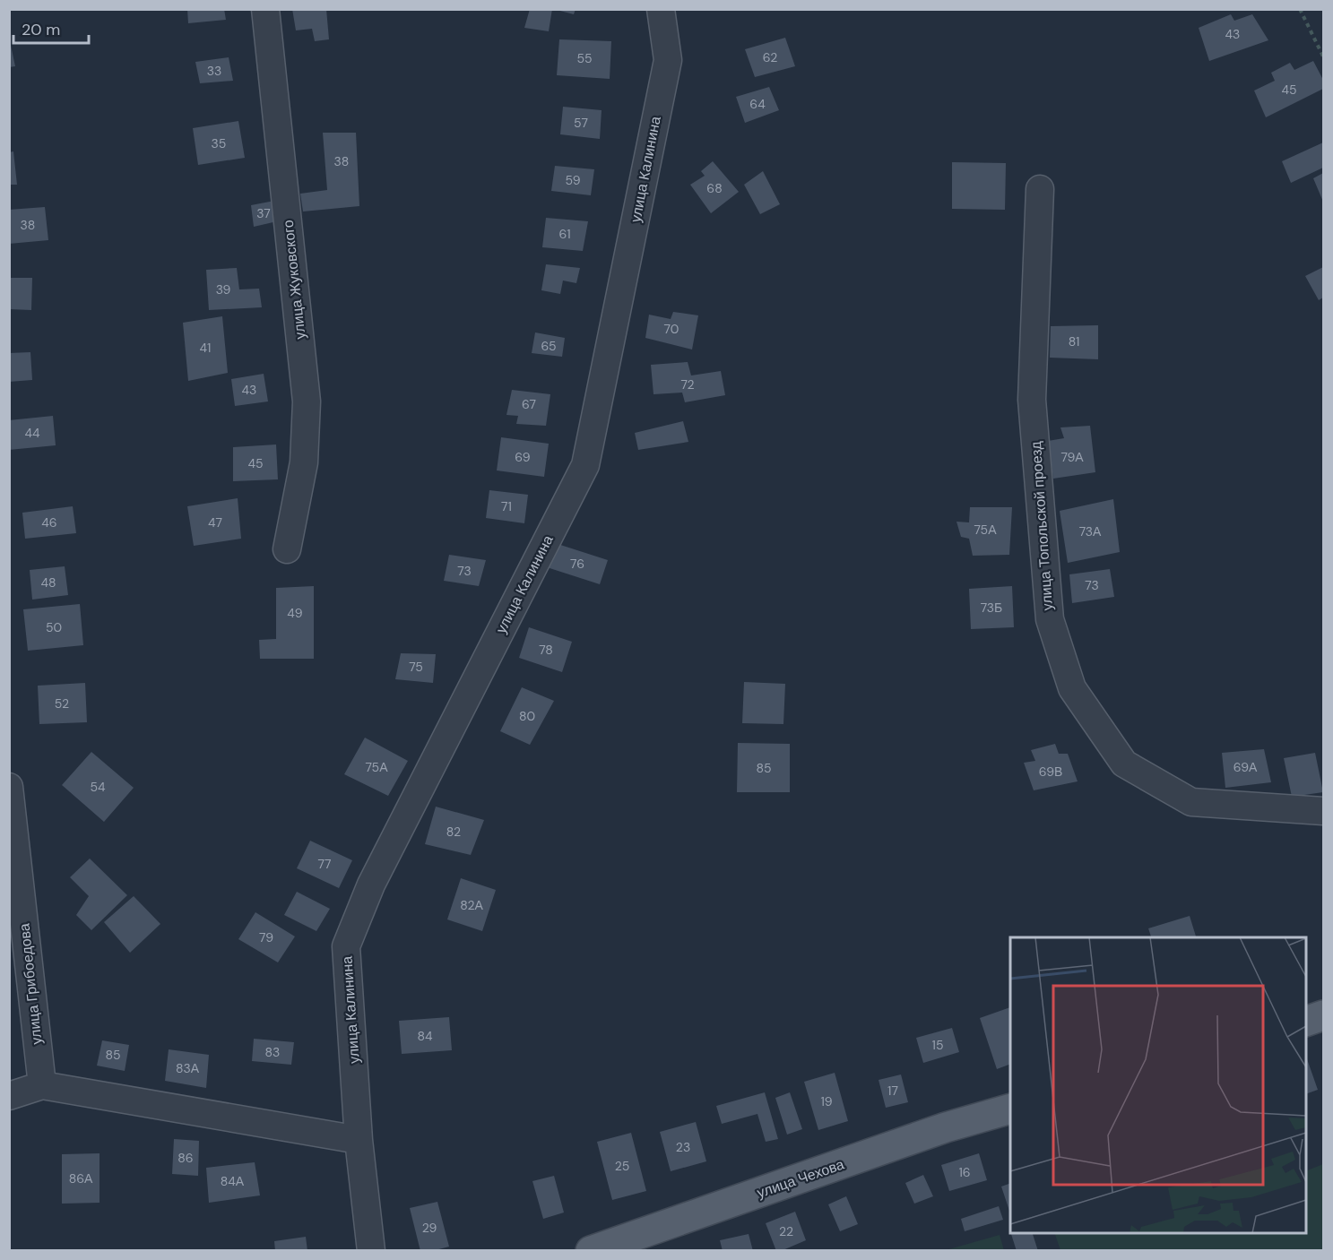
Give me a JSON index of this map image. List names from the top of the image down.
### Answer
{
  "streets": {
    "main road": ["улица Чехова"],
    "street": [
      "улица Калинина",
      "улица Жуковского",
      "улица Топольской проезд",
      "улица Грибоедова"
    ]
  },
  "house_numbers": [
    "43",
    "62",
    "55",
    "33",
    "45",
    "64",
    "57",
    "35",
    "38",
    "59",
    "68",
    "37",
    "38",
    "61",
    "39",
    "70",
    "81",
    "65",
    "41",
    "72",
    "43",
    "67",
    "44",
    "69",
    "79А",
    "45",
    "71",
    "46",
    "47",
    "75А",
    "73А",
    "76",
    "73",
    "48",
    "73",
    "73Б",
    "49",
    "50",
    "78",
    "75",
    "52",
    "80",
    "75А",
    "69А",
    "85",
    "69В",
    "54",
    "82",
    "77",
    "82А",
    "79",
    "84",
    "15",
    "83",
    "85",
    "83А",
    "17",
    "19",
    "23",
    "86",
    "25",
    "16",
    "86А",
    "84А",
    "29",
    "22"
  ],
  "scale_bar": "20 m"
}
